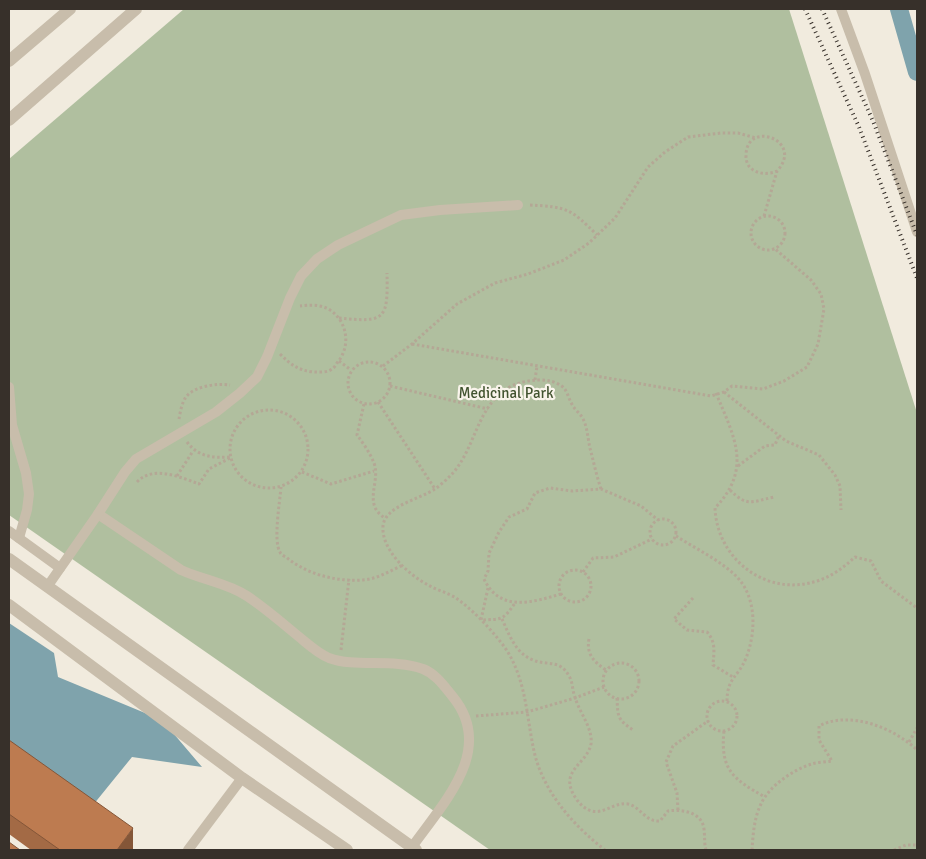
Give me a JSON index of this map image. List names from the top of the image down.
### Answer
{
  "parks": ["Medicinal Park"]
}
